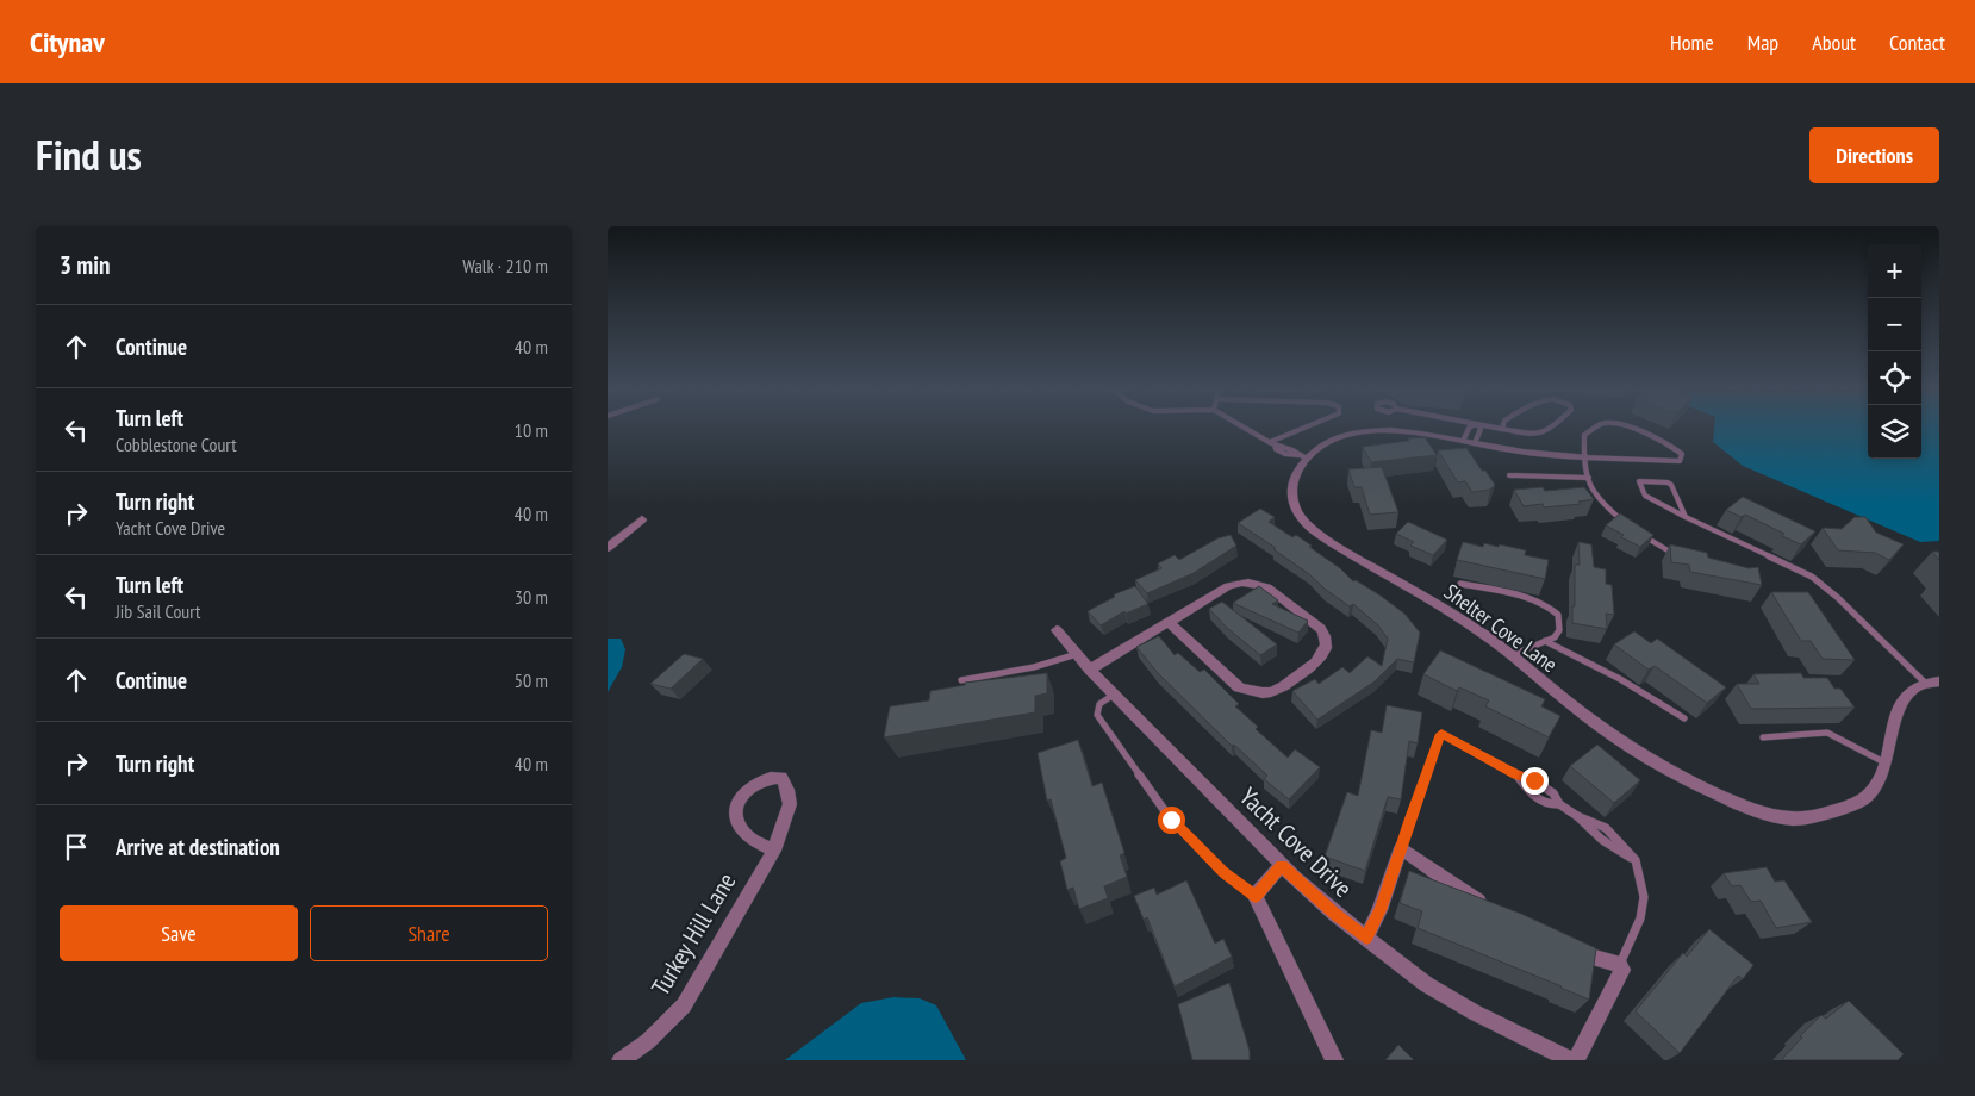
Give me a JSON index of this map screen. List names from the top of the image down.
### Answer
{
  "streets": {
    "street": ["Shelter Cove Lane", "Yacht Cove Drive", "Turkey Hill Lane"]
  },
  "page": {
    "header": "Citynav",
    "nav": [
      "Home",
      "Map",
      "About",
      "Contact"
    ],
    "title": "Find us",
    "buttons": [
      "Directions",
      ["Save", "Share"]
    ],
    "heading": ["3 min", "Walk · 210 m"],
    "map_buttons": ["+", "−"],
    "list": [
      ["Continue", "40 m"],
      ["Turn left", "Cobblestone Court", "10 m"],
      ["Turn right", "Yacht Cove Drive", "40 m"],
      ["Turn left", "Jib Sail Court", "30 m"],
      ["Continue", "50 m"],
      ["Turn right", "40 m"],
      "Arrive at destination"
    ]
  }
}
